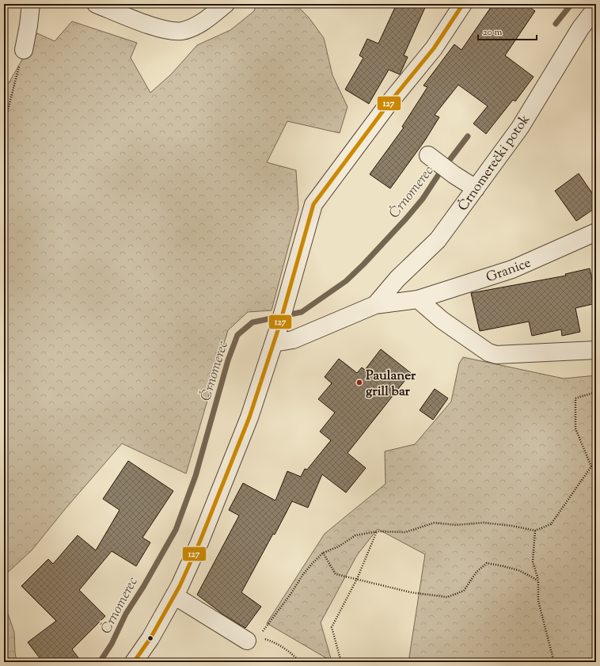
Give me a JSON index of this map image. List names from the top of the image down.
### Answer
{
  "streets": {
    "street": ["Črnomerečki potok", "Granice"]
  },
  "crossings": [
    ["Črnomerečki potok", "Granice"]
  ],
  "water": ["Črnomerec"],
  "places": ["Paulaner grill bar"],
  "lines": ["transit line 127"],
  "scale_bar": "20 m"
}
